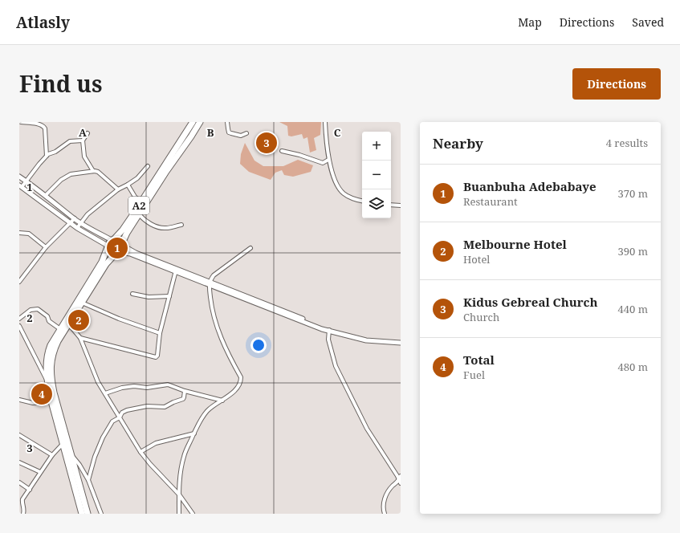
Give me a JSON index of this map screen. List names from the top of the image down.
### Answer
{
  "streets": {
    "highway": ["A2"]
  },
  "page": {
    "header": "Atlasly",
    "nav": ["Map", "Directions", "Saved"],
    "title": "Find us",
    "buttons": "Directions",
    "heading": ["Nearby", "4 results"],
    "pins": [
      "3",
      "1",
      "2",
      "4"
    ],
    "map_buttons": ["+", "−"],
    "list": [
      {
        "mark": "1",
        "name": "Buanbuha Adebabaye",
        "note": "Restaurant",
        "value": "370 m"
      },
      {
        "mark": "2",
        "name": "Melbourne Hotel",
        "note": "Hotel",
        "value": "390 m"
      },
      {
        "mark": "3",
        "name": "Kidus Gebreal Church",
        "note": "Church",
        "value": "440 m"
      },
      {
        "mark": "4",
        "name": "Total",
        "note": "Fuel",
        "value": "480 m"
      }
    ]
  },
  "grid": {
    "columns": ["A", "B", "C"],
    "rows": ["1", "2", "3"]
  }
}
